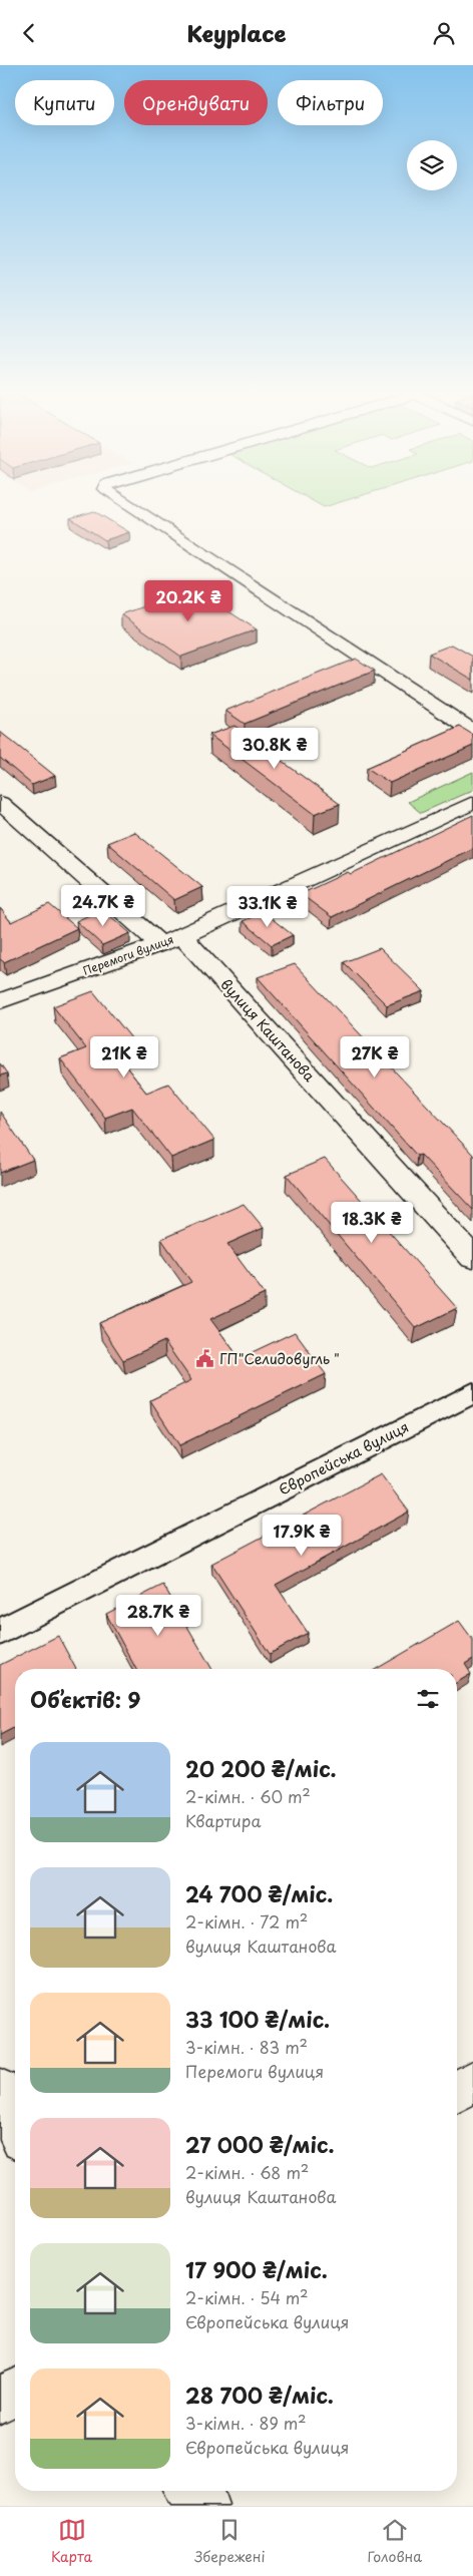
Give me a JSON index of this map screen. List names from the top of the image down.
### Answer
{
  "streets": {
    "street": ["Перемоги вулиця", "вулиця Каштанова", "Європейська вулиця"]
  },
  "crossings": [
    ["Перемоги вулиця", "вулиця Каштанова"]
  ],
  "places": {
    "public building": ["ГП\"Селидовугль \""]
  },
  "page": {
    "header": "Keyplace",
    "chip": ["Купити", "Орендувати", "Фільтри"],
    "price": [
      "20.2K ₴",
      "30.8K ₴",
      "24.7K ₴",
      "33.1K ₴",
      "21K ₴",
      "27K ₴",
      "18.3K ₴",
      "17.9K ₴",
      "28.7K ₴"
    ],
    "heading": "Об’єктів: 9",
    "list": [
      {
        "name": "20 200 ₴/міс.",
        "note": "2-кімн. · 60 m² · Квартира"
      },
      {
        "name": "24 700 ₴/міс.",
        "note": "2-кімн. · 72 m² · вулиця Каштанова"
      },
      {
        "name": "33 100 ₴/міс.",
        "note": "3-кімн. · 83 m² · Перемоги вулиця"
      },
      {
        "name": "27 000 ₴/міс.",
        "note": "2-кімн. · 68 m² · вулиця Каштанова"
      },
      {
        "name": "17 900 ₴/міс.",
        "note": "2-кімн. · 54 m² · Європейська вулиця"
      },
      {
        "name": "28 700 ₴/міс.",
        "note": "3-кімн. · 89 m² · Європейська вулиця"
      }
    ],
    "tabs": ["Карта", "Збережені", "Головна"]
  }
}
